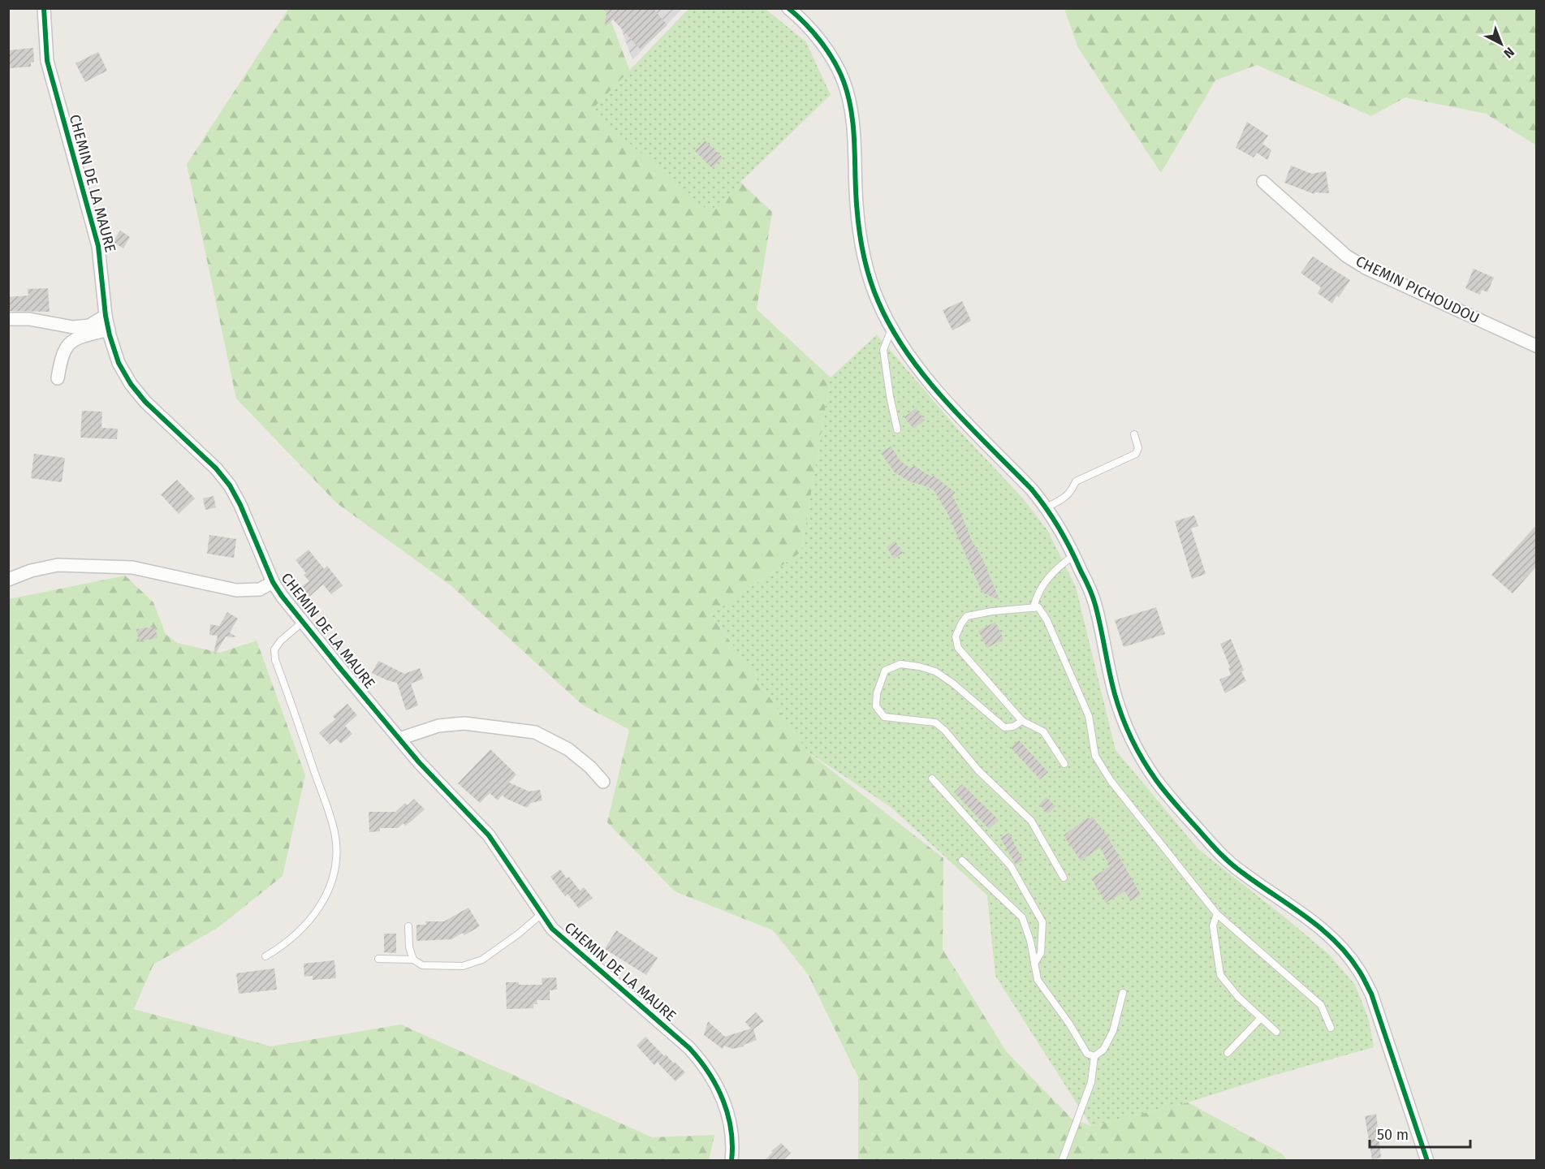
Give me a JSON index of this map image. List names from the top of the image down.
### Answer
{
  "streets": {
    "street": ["CHEMIN DE LA MAURE", "CHEMIN PICHOUDOU"]
  },
  "scale_bar": "50 m",
  "north": "bottom right"
}
